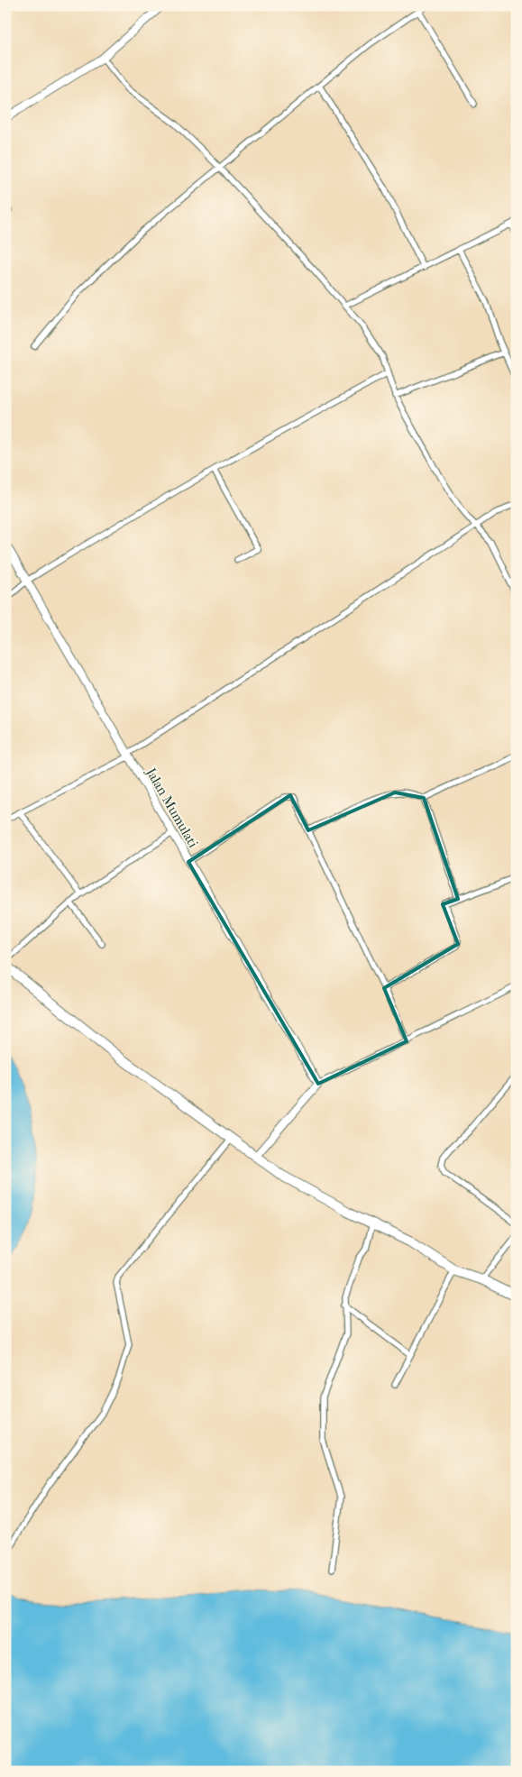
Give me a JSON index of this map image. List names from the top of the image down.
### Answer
{
  "streets": {
    "street": ["Jalan Mumulati"]
  }
}
